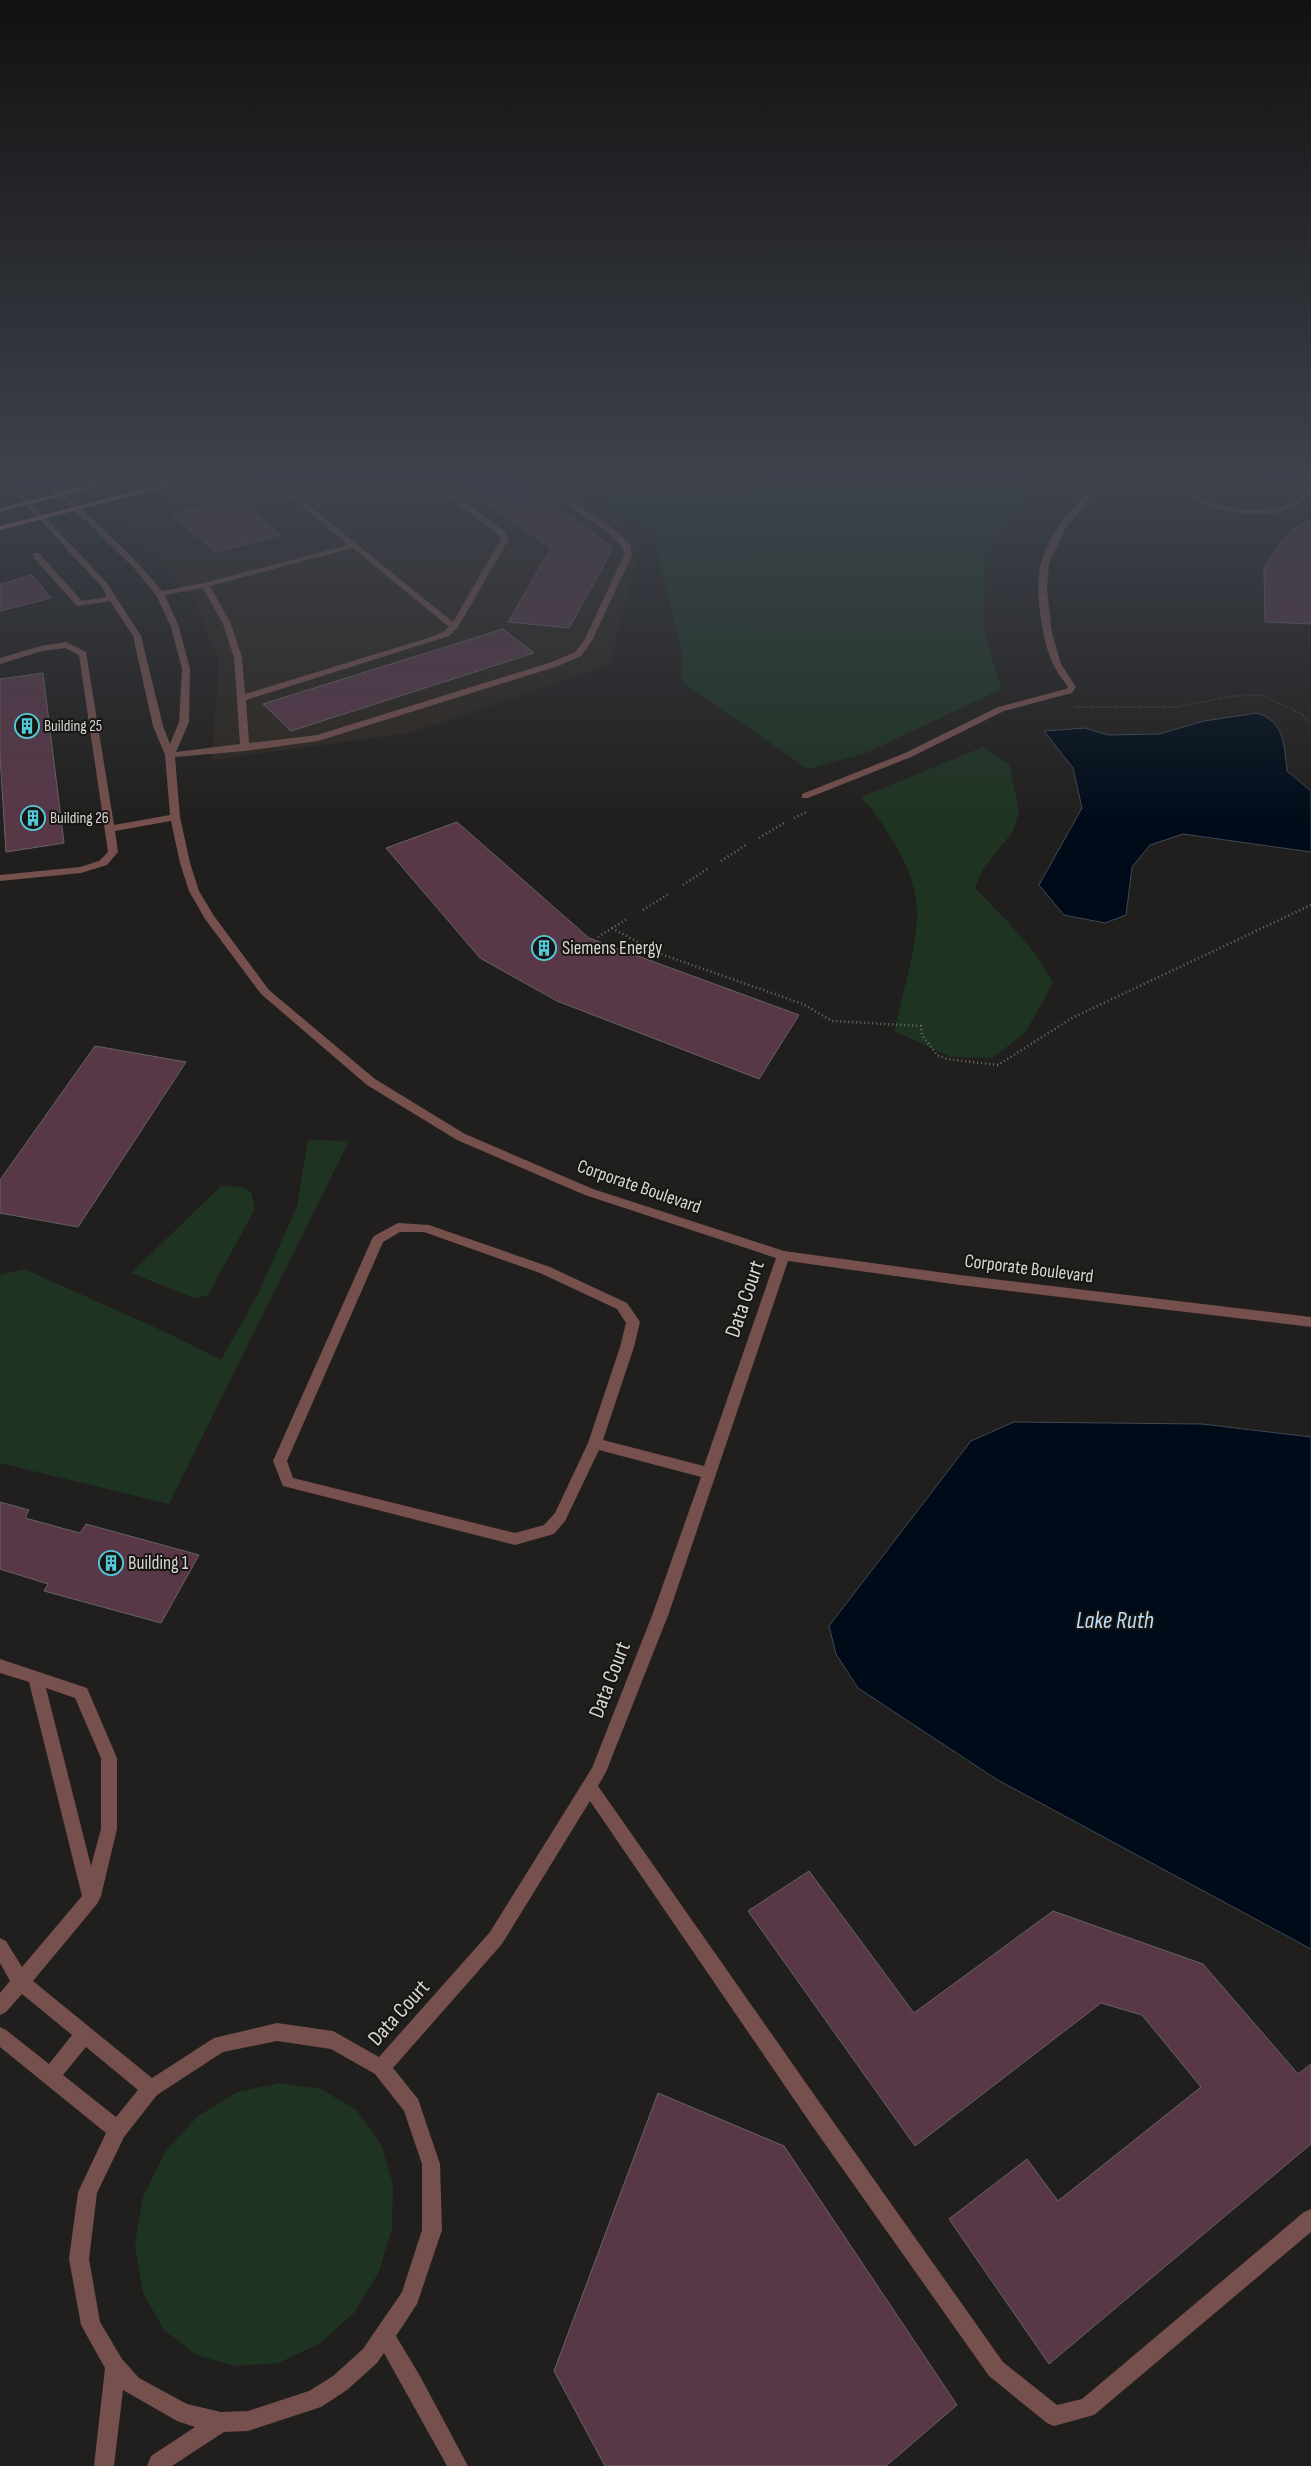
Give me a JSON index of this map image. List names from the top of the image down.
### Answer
{
  "streets": {
    "street": ["Corporate Boulevard", "Data Court"]
  },
  "crossings": [
    ["Corporate Boulevard", "Data Court"]
  ],
  "water": ["Lake Ruth"],
  "places": {
    "building": [
      "Building 25",
      "Building 26",
      "Siemens Energy",
      "Building 1"
    ]
  }
}
